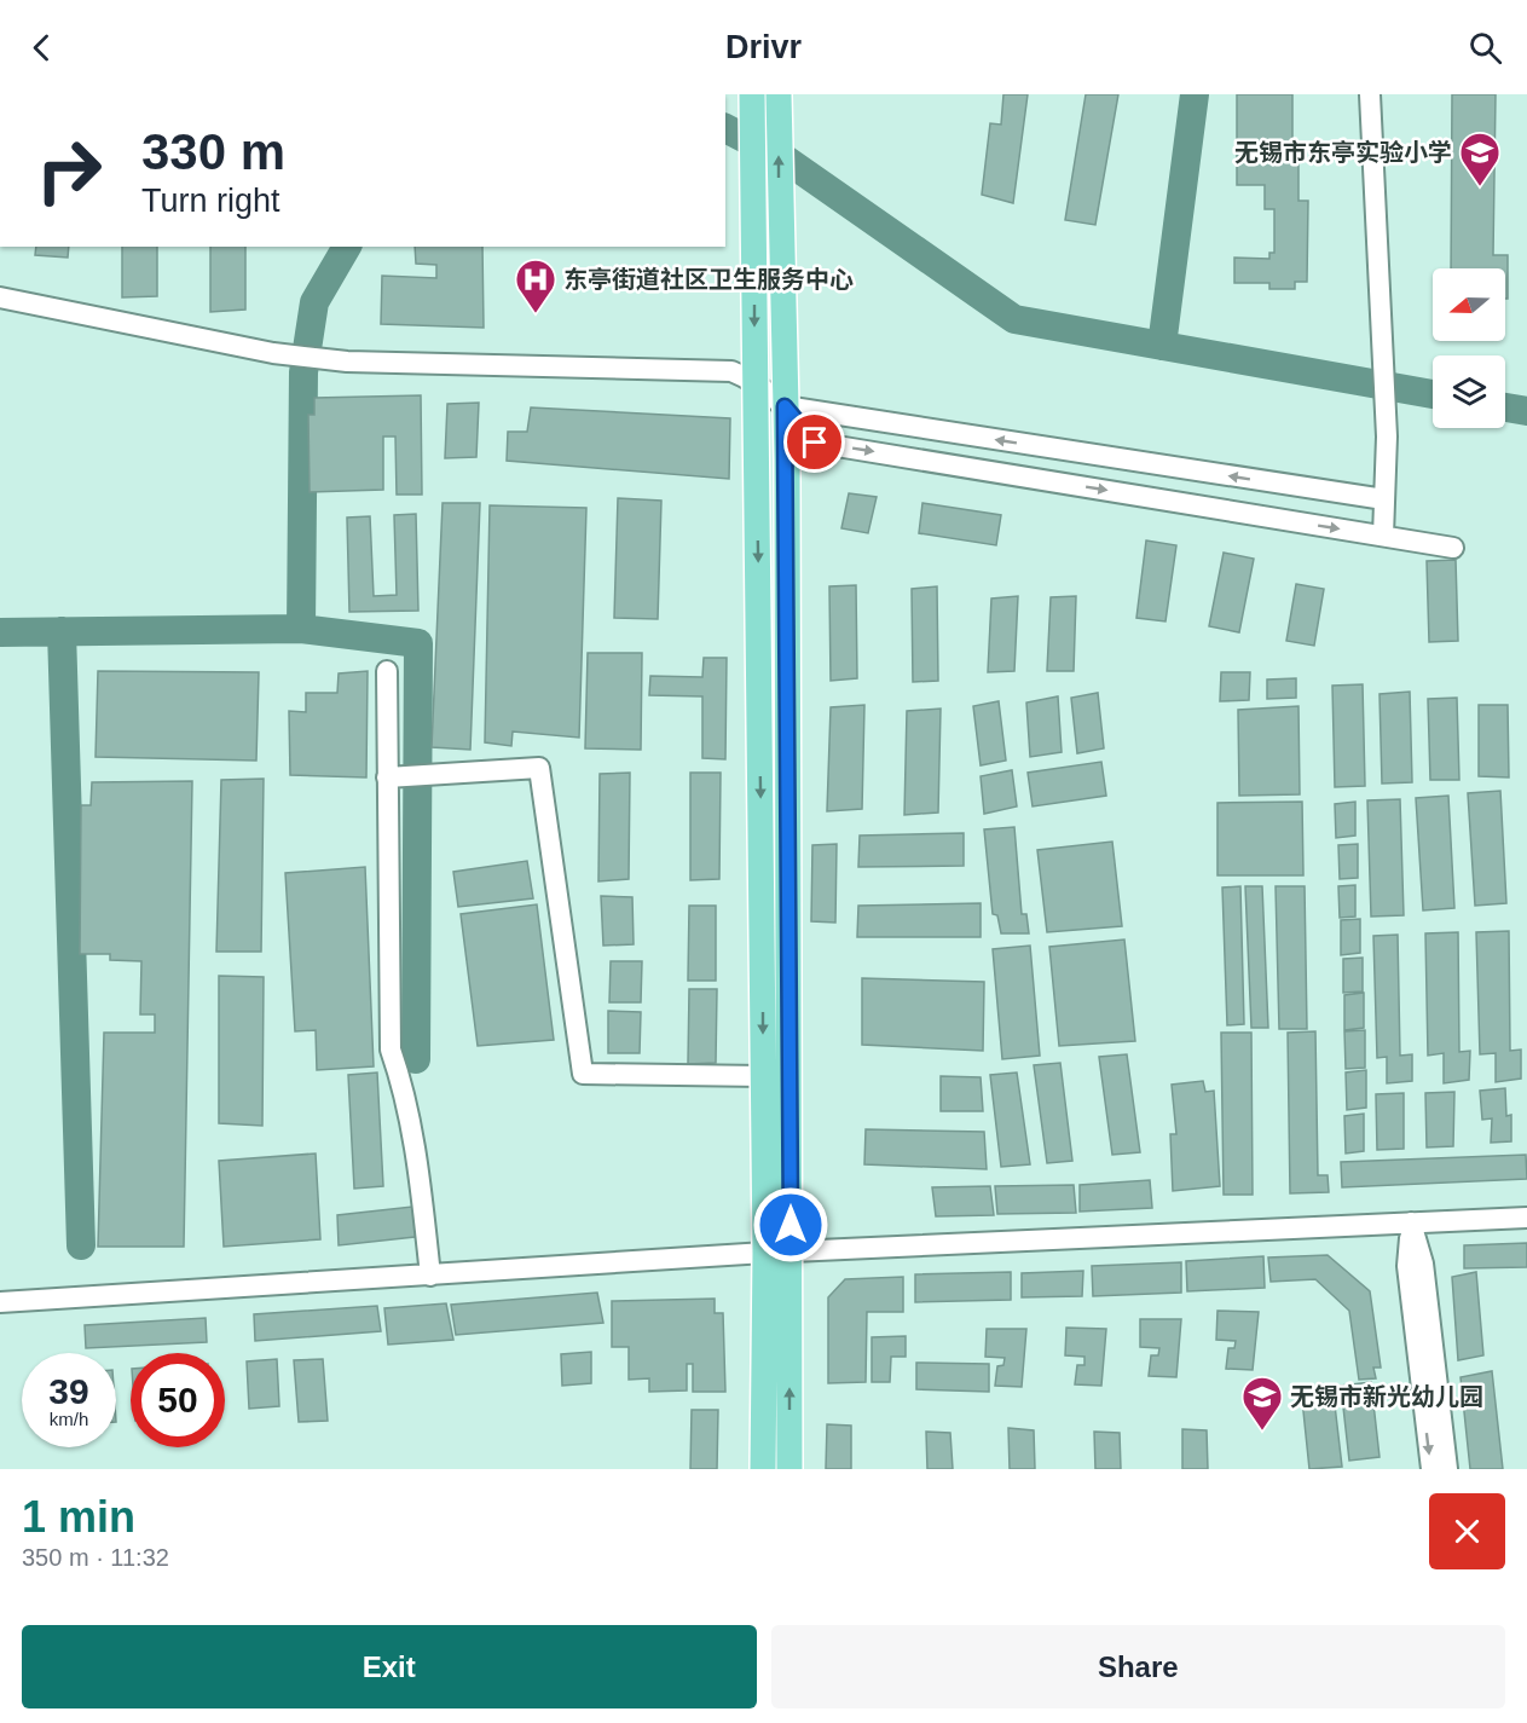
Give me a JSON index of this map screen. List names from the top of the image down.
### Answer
{
  "places": {
    "school or university": ["无锡市东亭实验小学", "无锡市新光幼儿园"],
    "hospital": ["东亭街道社区卫生服务中心"]
  },
  "north": "left",
  "page": {
    "header": "Drivr",
    "turn": ["330 m", "Turn right"],
    "speed": "39 km/h",
    "limit": "50",
    "heading": ["1 min", "350 m · 11:32"],
    "buttons": ["Exit", "Share"]
  }
}
